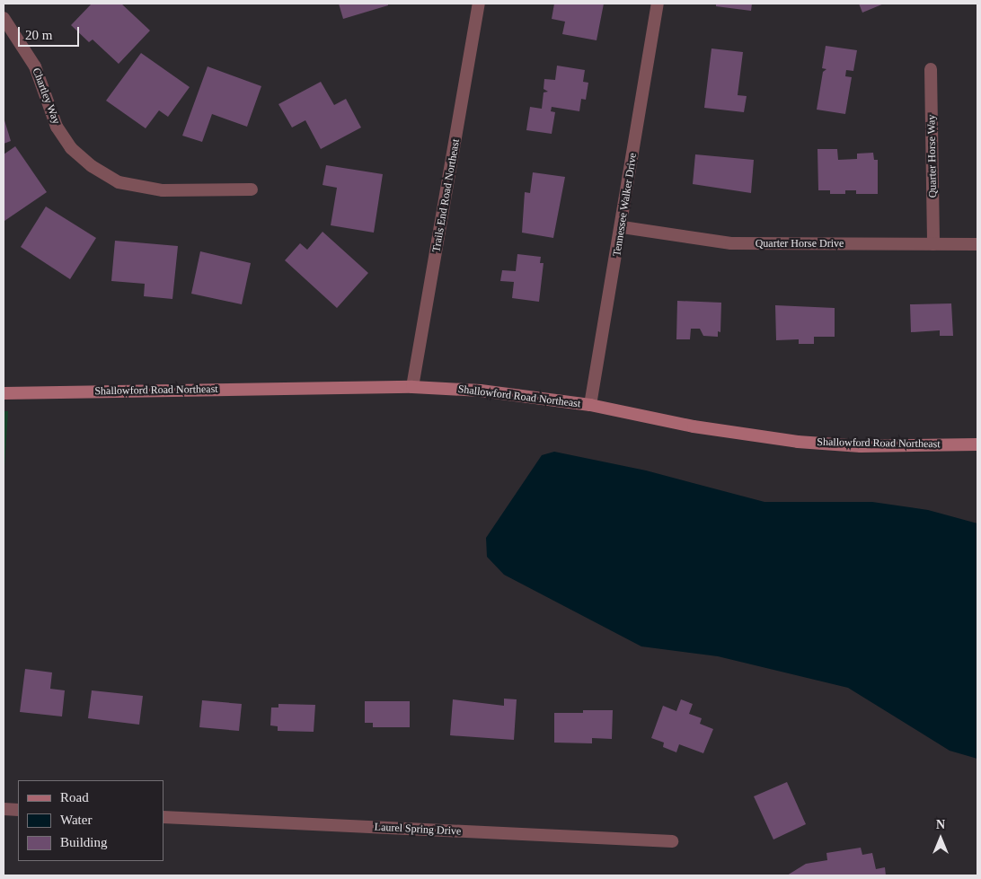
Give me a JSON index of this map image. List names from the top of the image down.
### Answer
{
  "streets": {
    "main road": ["Shallowford Road Northeast"],
    "street": [
      "Chartley Way",
      "Quarter Horse Way",
      "Trails End Road Northeast",
      "Tennessee Walker Drive",
      "Quarter Horse Drive",
      "Laurel Spring Drive"
    ]
  },
  "crossings": [
    ["Quarter Horse Way", "Quarter Horse Drive"],
    ["Trails End Road Northeast", "Shallowford Road Northeast"],
    ["Tennessee Walker Drive", "Quarter Horse Drive"],
    ["Tennessee Walker Drive", "Shallowford Road Northeast"]
  ],
  "legend": ["Road", "Water", "Building"],
  "scale_bar": "20 m",
  "north": "top"
}
